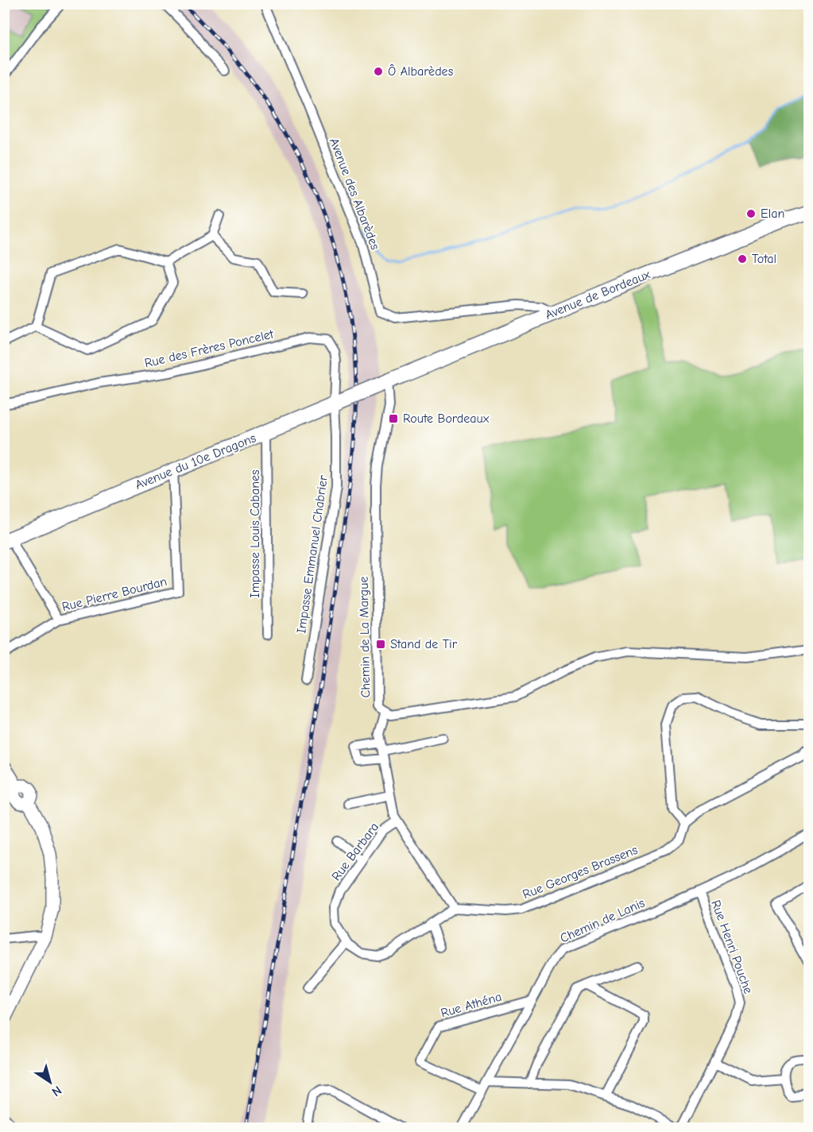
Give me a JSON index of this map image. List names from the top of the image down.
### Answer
{
  "streets": {
    "main road": ["Avenue de Bordeaux", "Avenue du 10e Dragons"],
    "street": [
      "Avenue des Albarèdes",
      "Rue des Frères Poncelet",
      "Impasse Louis Cabanes",
      "Impasse Emmanuel Chabrier",
      "Rue Pierre Bourdan",
      "Chemin de La Margue",
      "Rue Barbara",
      "Rue Georges Brassens",
      "Chemin de Lanis",
      "Rue Henri Pouche",
      "Rue Athéna"
    ]
  },
  "crossings": [
    ["Avenue des Albarèdes", "Avenue de Bordeaux"],
    ["Avenue de Bordeaux", "Avenue du 10e Dragons"],
    ["Avenue de Bordeaux", "Chemin de La Margue"],
    ["Rue des Frères Poncelet", "Avenue du 10e Dragons"],
    ["Rue des Frères Poncelet", "Impasse Emmanuel Chabrier"],
    ["Avenue du 10e Dragons", "Impasse Louis Cabanes"],
    ["Avenue du 10e Dragons", "Impasse Emmanuel Chabrier"],
    ["Avenue du 10e Dragons", "Rue Pierre Bourdan"],
    ["Avenue du 10e Dragons", "Chemin de La Margue"],
    ["Rue Barbara", "Rue Georges Brassens"],
    ["Chemin de Lanis", "Rue Henri Pouche"],
    ["Chemin de Lanis", "Rue Athéna"]
  ],
  "places": {
    "other": ["Ô Albarèdes", "Elan", "Total"],
    "transit": ["Route Bordeaux", "Stand de Tir"]
  },
  "north": "bottom right"
}
